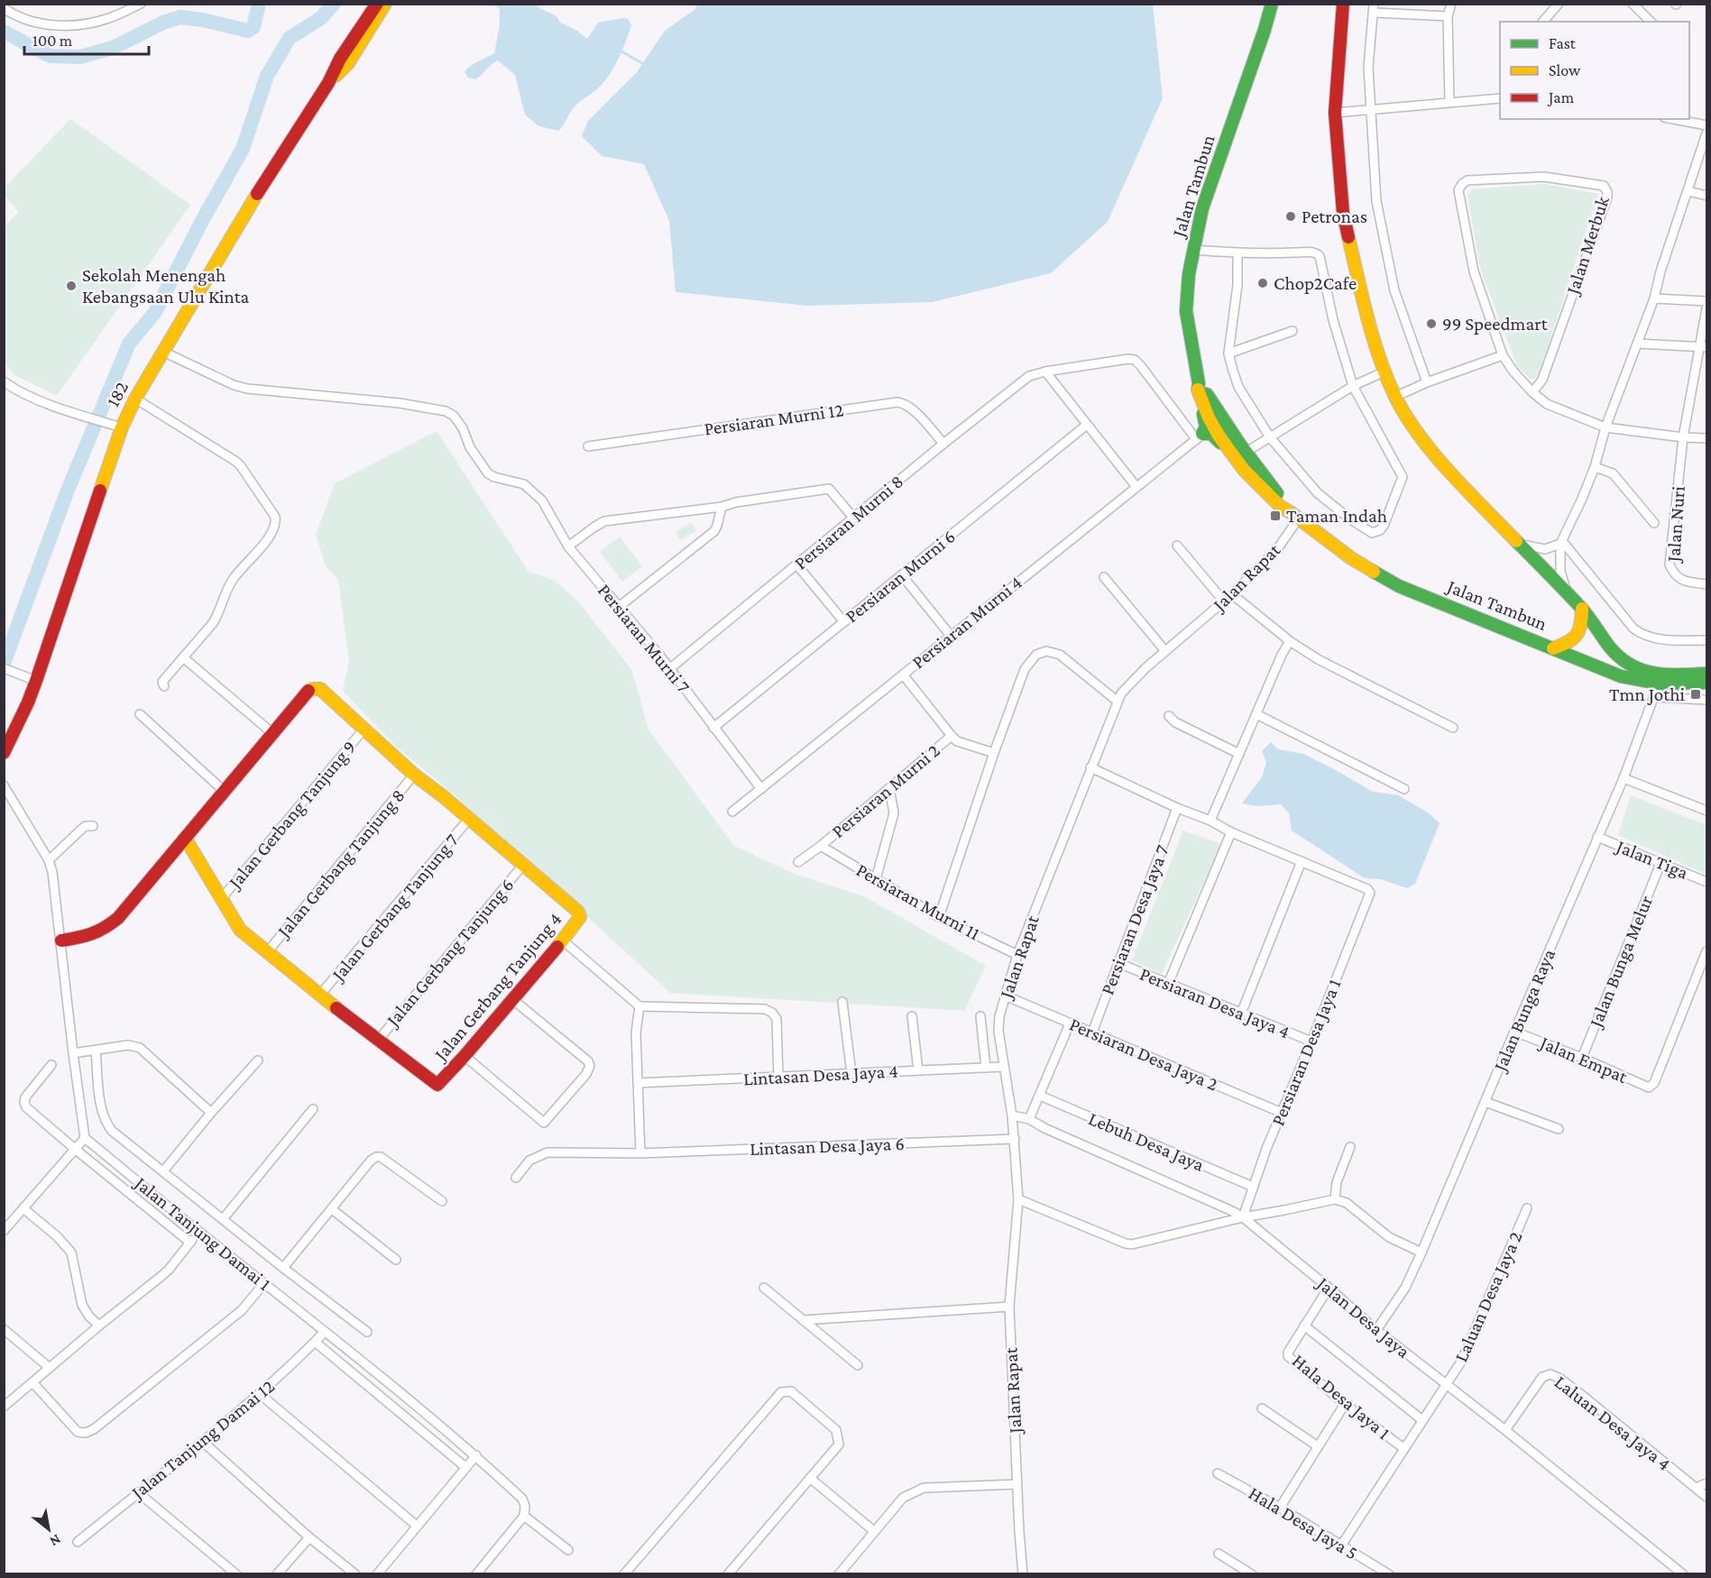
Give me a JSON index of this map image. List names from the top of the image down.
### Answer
{
  "streets": {
    "street": [
      "Jalan Tambun",
      "Jalan Merbuk",
      "182",
      "Persiaran Murni 12",
      "Persiaran Murni 8",
      "Jalan Nuri",
      "Persiaran Murni 6",
      "Jalan Rapat",
      "Persiaran Murni 4",
      "Persiaran Murni 7",
      "Persiaran Murni 2",
      "Jalan Gerbang Tanjung 9",
      "Jalan Tiga",
      "Jalan Gerbang Tanjung 8",
      "Persiaran Murni 11",
      "Jalan Gerbang Tanjung 7",
      "Persiaran Desa Jaya 7",
      "Jalan Gerbang Tanjung 6",
      "Jalan Bunga Melur",
      "Jalan Gerbang Tanjung 4",
      "Persiaran Desa Jaya 4",
      "Jalan Bunga Raya",
      "Persiaran Desa Jaya 1",
      "Persiaran Desa Jaya 2",
      "Jalan Empat",
      "Lintasan Desa Jaya 4",
      "Lebuh Desa Jaya",
      "Lintasan Desa Jaya 6",
      "Jalan Tanjung Damai 1",
      "Laluan Desa Jaya 2",
      "Jalan Desa Jaya",
      "Hala Desa Jaya 1",
      "Laluan Desa Jaya 4",
      "Jalan Tanjung Damai 12",
      "Hala Desa Jaya 5"
    ]
  },
  "crossings": [
    ["Jalan Tambun", "Jalan Rapat"],
    ["Jalan Tambun", "Jalan Bunga Raya"],
    ["182", "Persiaran Murni 7"],
    ["Persiaran Murni 12", "Persiaran Murni 8"],
    ["Persiaran Murni 8", "Persiaran Murni 7"],
    ["Persiaran Murni 6", "Persiaran Murni 7"],
    ["Jalan Rapat", "Persiaran Murni 11"],
    ["Jalan Rapat", "Persiaran Desa Jaya 2"],
    ["Jalan Rapat", "Lintasan Desa Jaya 4"],
    ["Jalan Rapat", "Lintasan Desa Jaya 6"],
    ["Jalan Rapat", "Jalan Desa Jaya"],
    ["Persiaran Murni 4", "Persiaran Murni 7"],
    ["Persiaran Murni 2", "Persiaran Murni 11"],
    ["Jalan Tiga", "Jalan Bunga Melur"],
    ["Jalan Tiga", "Jalan Bunga Raya"],
    ["Persiaran Desa Jaya 7", "Persiaran Desa Jaya 4"],
    ["Persiaran Desa Jaya 7", "Persiaran Desa Jaya 2"],
    ["Jalan Gerbang Tanjung 6", "Jalan Gerbang Tanjung 4"],
    ["Jalan Bunga Melur", "Jalan Empat"],
    ["Persiaran Desa Jaya 4", "Persiaran Desa Jaya 1"],
    ["Jalan Bunga Raya", "Jalan Empat"],
    ["Jalan Bunga Raya", "Jalan Desa Jaya"],
    ["Persiaran Desa Jaya 1", "Persiaran Desa Jaya 2"],
    ["Persiaran Desa Jaya 1", "Lebuh Desa Jaya"],
    ["Persiaran Desa Jaya 1", "Jalan Desa Jaya"],
    ["Jalan Tanjung Damai 1", "Jalan Tanjung Damai 12"],
    ["Laluan Desa Jaya 2", "Jalan Desa Jaya"],
    ["Laluan Desa Jaya 2", "Hala Desa Jaya 1"],
    ["Laluan Desa Jaya 2", "Hala Desa Jaya 5"],
    ["Jalan Desa Jaya", "Hala Desa Jaya 1"],
    ["Jalan Desa Jaya", "Laluan Desa Jaya 4"]
  ],
  "places": {
    "other": [
      "Petronas",
      "Chop2Cafe",
      "Sekolah Menengah Kebangsaan Ulu Kinta",
      "99 Speedmart"
    ],
    "transit": ["Taman Indah", "Tmn Jothi"]
  },
  "legend": ["Fast", "Slow", "Jam"],
  "scale_bar": "100 m",
  "north": "bottom right"
}
